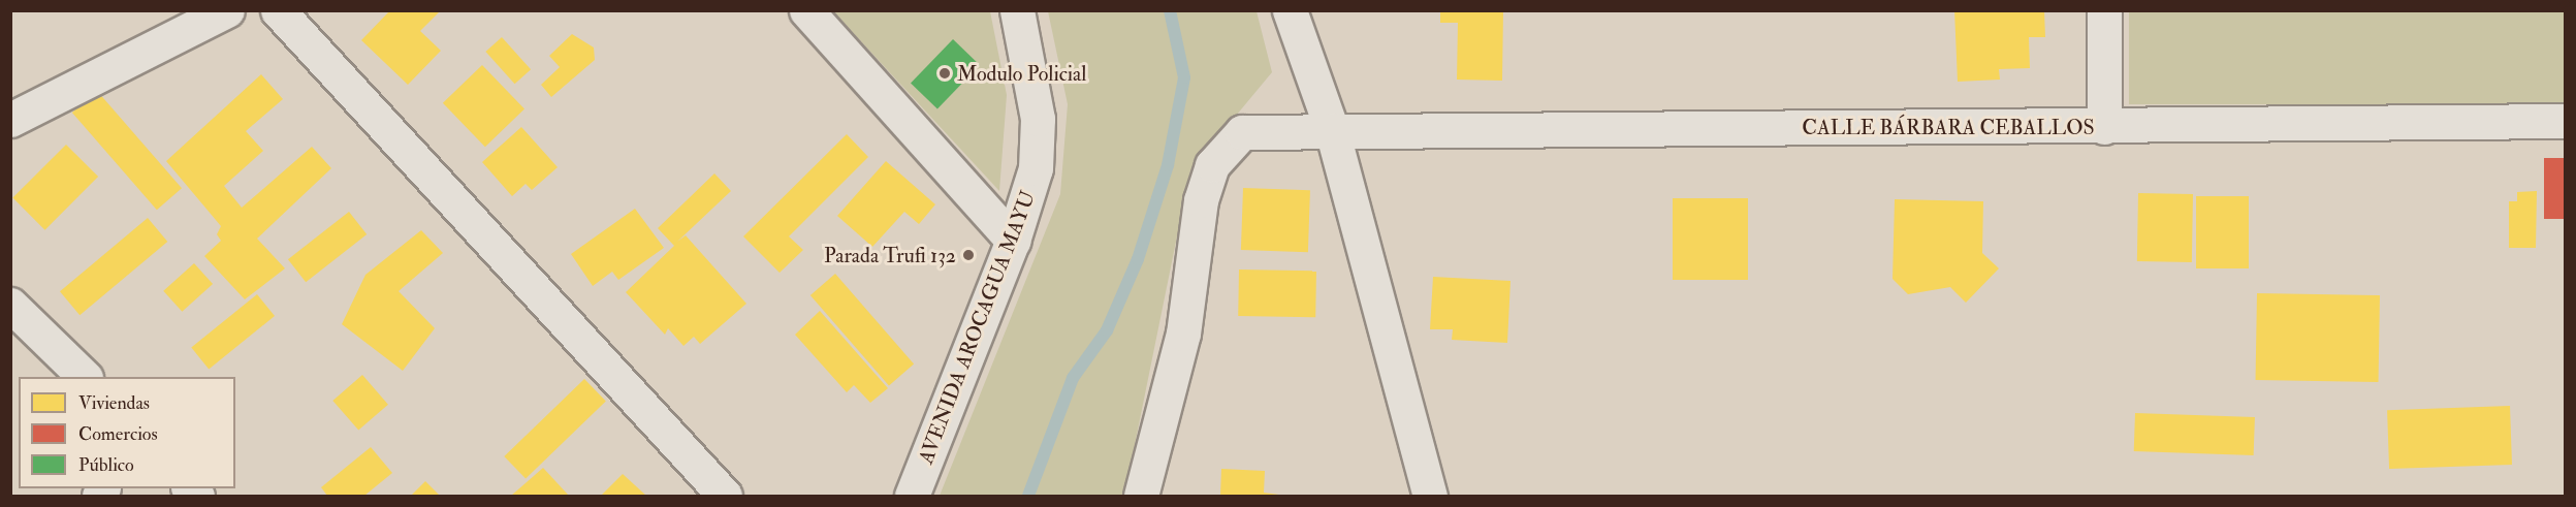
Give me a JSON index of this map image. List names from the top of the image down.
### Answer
{
  "streets": {
    "street": ["CALLE BÁRBARA CEBALLOS", "AVENIDA AROCAGUA MAYU"]
  },
  "places": ["Modulo Policial", "Parada Trufi 132"],
  "legend": ["Viviendas", "Comercios", "Público"]
}
